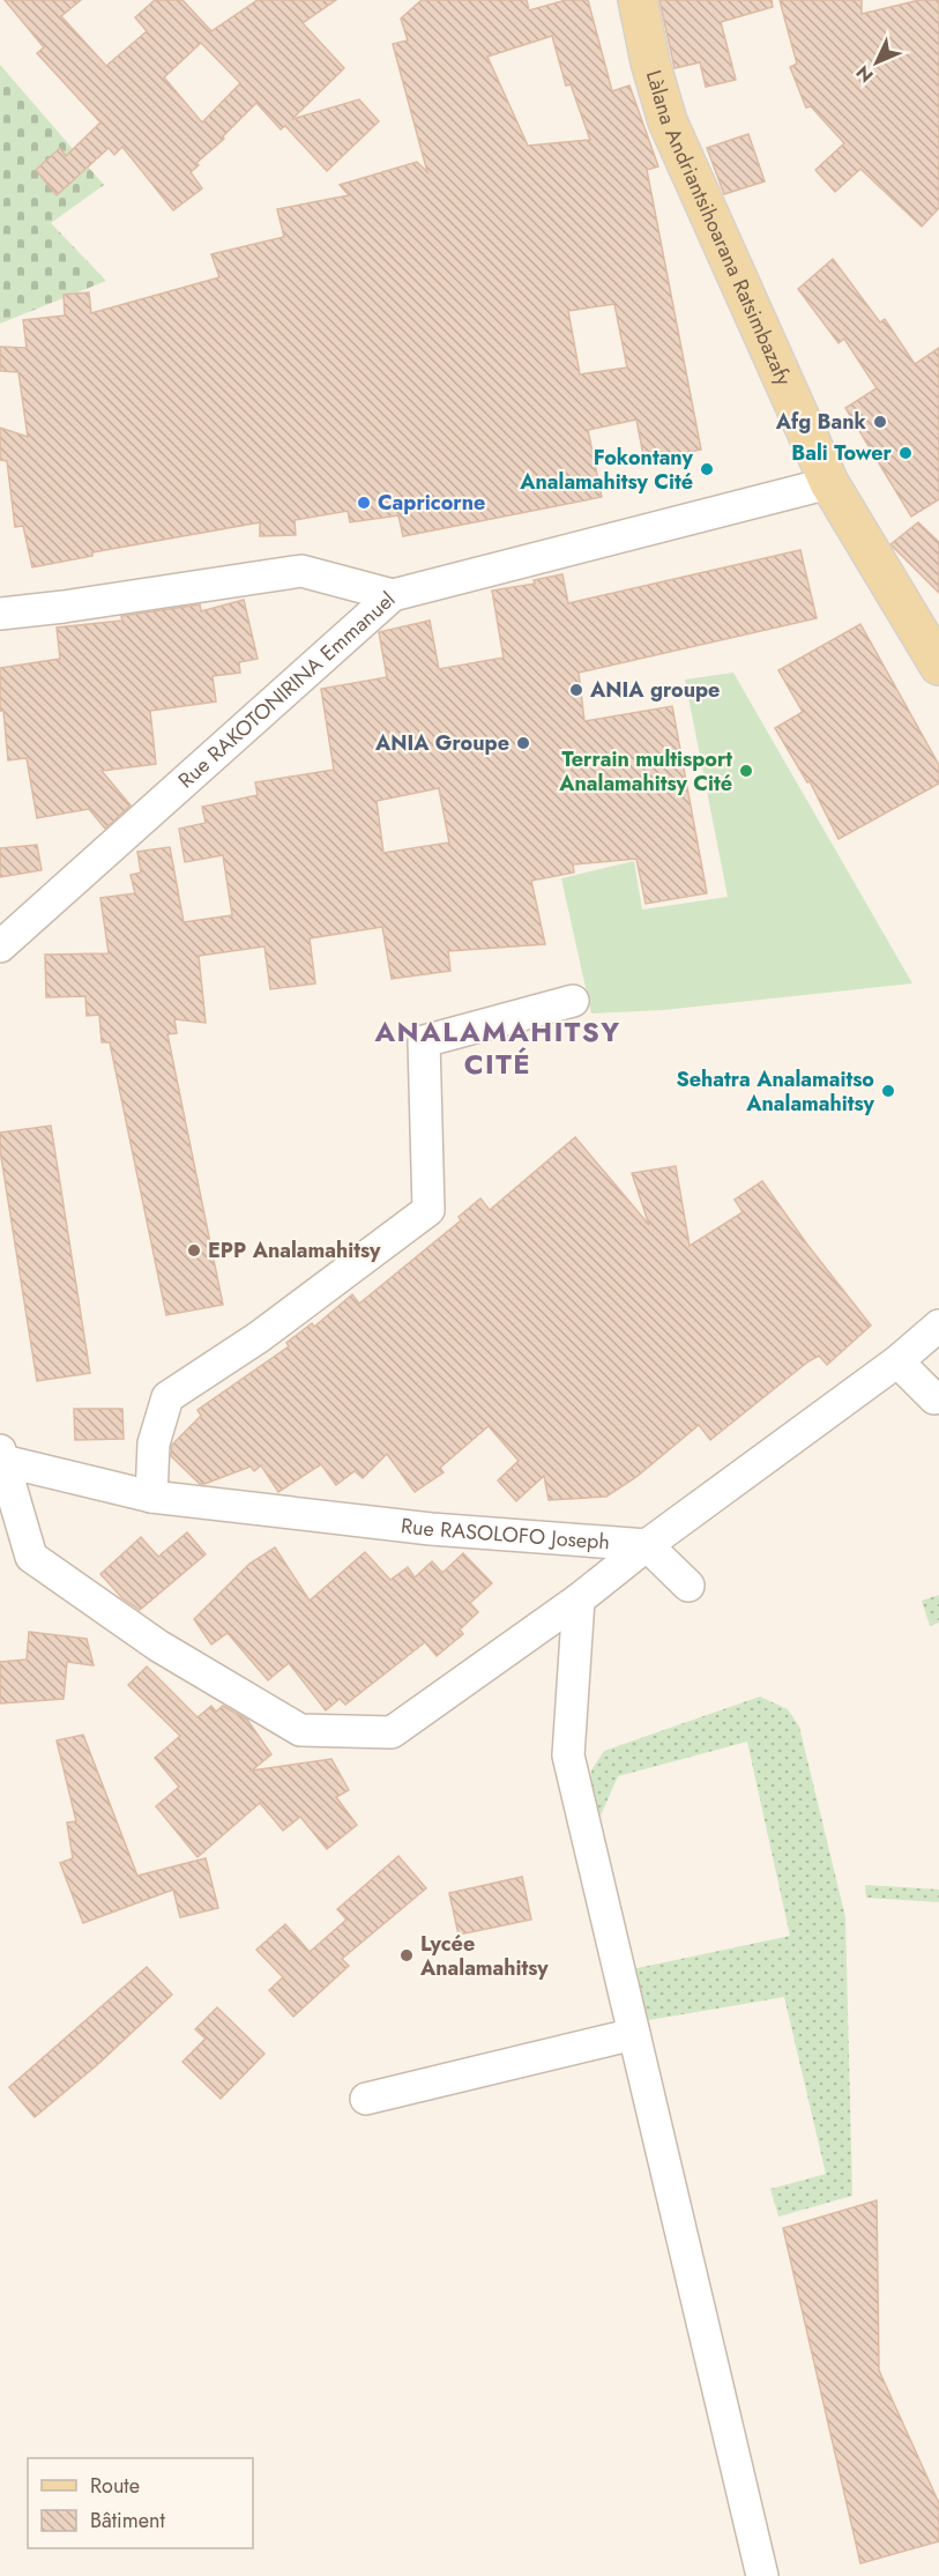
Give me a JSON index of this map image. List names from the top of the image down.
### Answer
{
  "streets": {
    "main road": ["Làlana Andriantsihoarana Ratsimbazafy"],
    "street": ["Rue RAKOTONIRINA Emmanuel", "Rue RASOLOFO Joseph"]
  },
  "crossings": [
    ["Làlana Andriantsihoarana Ratsimbazafy", "Rue RAKOTONIRINA Emmanuel"]
  ],
  "districts": ["ANALAMAHITSY CITÉ"],
  "places": [
    "Afg Bank",
    "Bali Tower",
    "Fokontany Analamahitsy Cité",
    "Capricorne",
    "ANIA groupe",
    "ANIA Groupe",
    "Terrain multisport Analamahitsy Cité",
    "Sehatra Analamaitso Analamahitsy",
    "EPP Analamahitsy",
    "Lycée Analamahitsy"
  ],
  "legend": ["Route", "Bâtiment"],
  "north": "bottom left"
}
